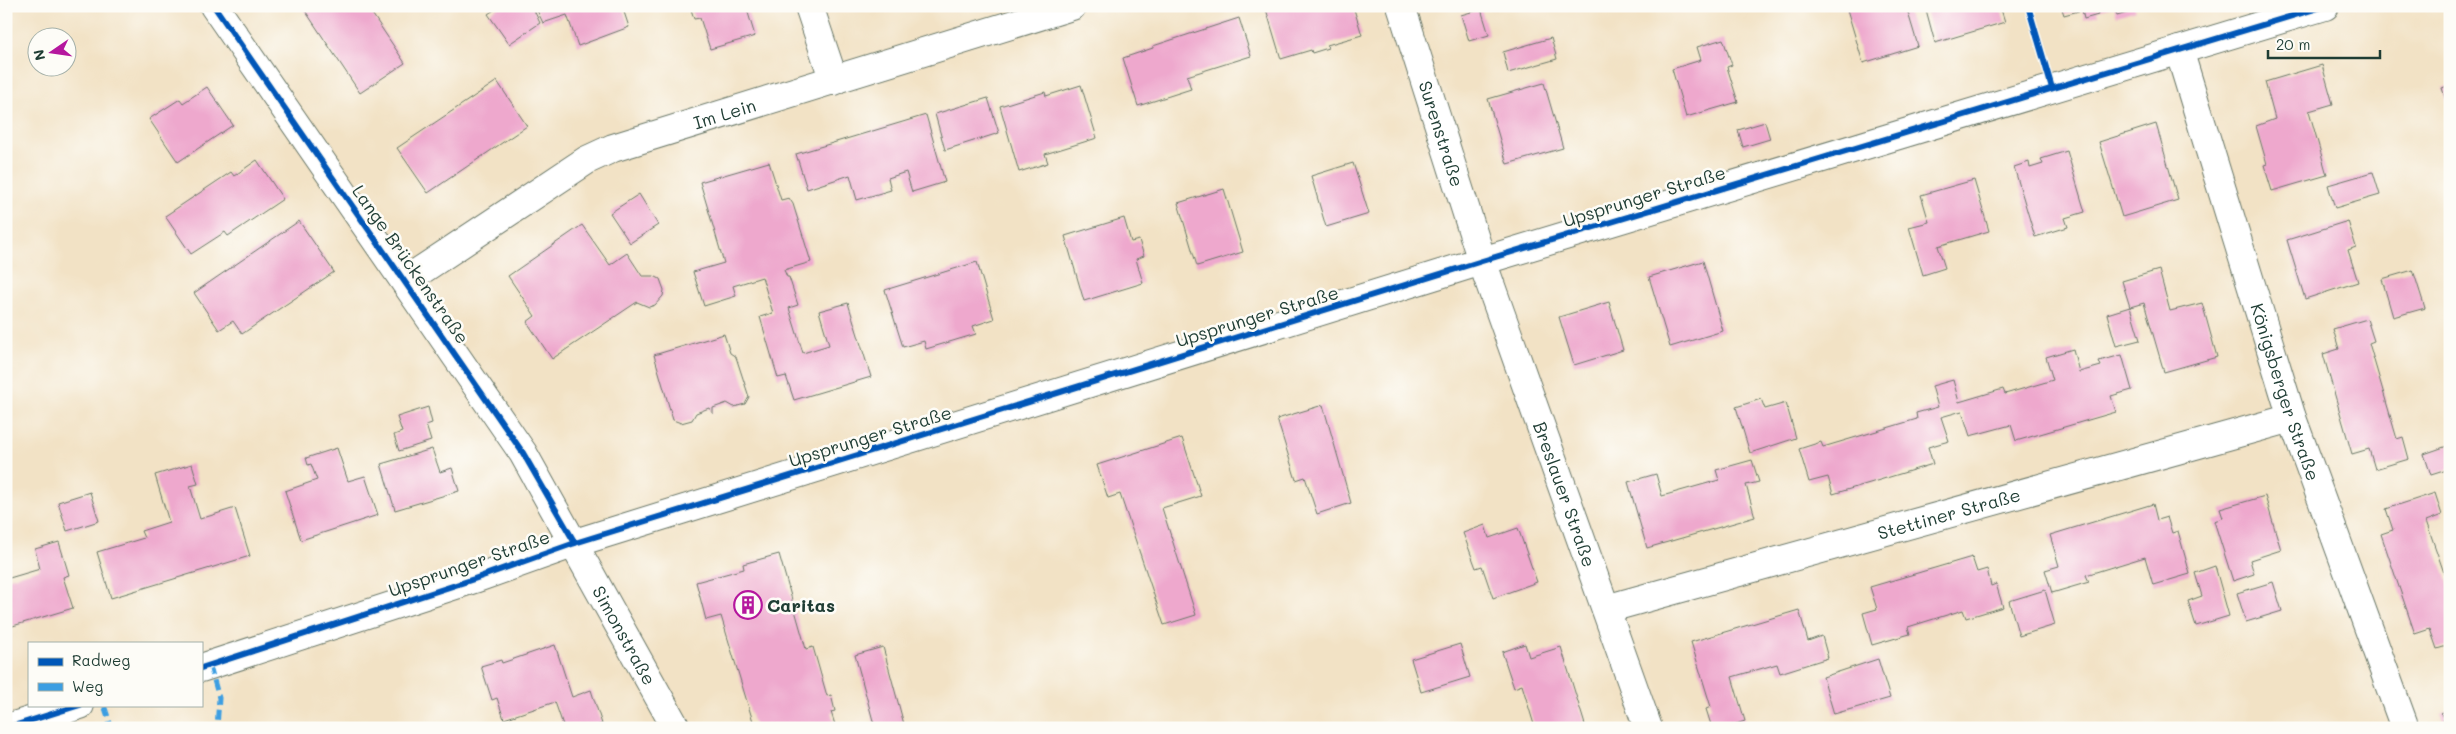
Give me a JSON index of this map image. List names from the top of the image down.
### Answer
{
  "streets": {
    "street": [
      "Im Lein",
      "Surenstraße",
      "Upsprunger Straße",
      "Lange Brückenstraße",
      "Königsberger Straße",
      "Breslauer Straße",
      "Stettiner Straße",
      "Simonstraße"
    ]
  },
  "crossings": [
    ["Im Lein", "Lange Brückenstraße"],
    ["Surenstraße", "Upsprunger Straße"],
    ["Surenstraße", "Breslauer Straße"],
    ["Upsprunger Straße", "Lange Brückenstraße"],
    ["Upsprunger Straße", "Königsberger Straße"],
    ["Upsprunger Straße", "Breslauer Straße"],
    ["Upsprunger Straße", "Simonstraße"],
    ["Lange Brückenstraße", "Simonstraße"],
    ["Königsberger Straße", "Stettiner Straße"],
    ["Breslauer Straße", "Stettiner Straße"]
  ],
  "places": {
    "building": ["Caritas"]
  },
  "legend": ["Radweg", "Weg"],
  "scale_bar": "20 m",
  "north": "left"
}
